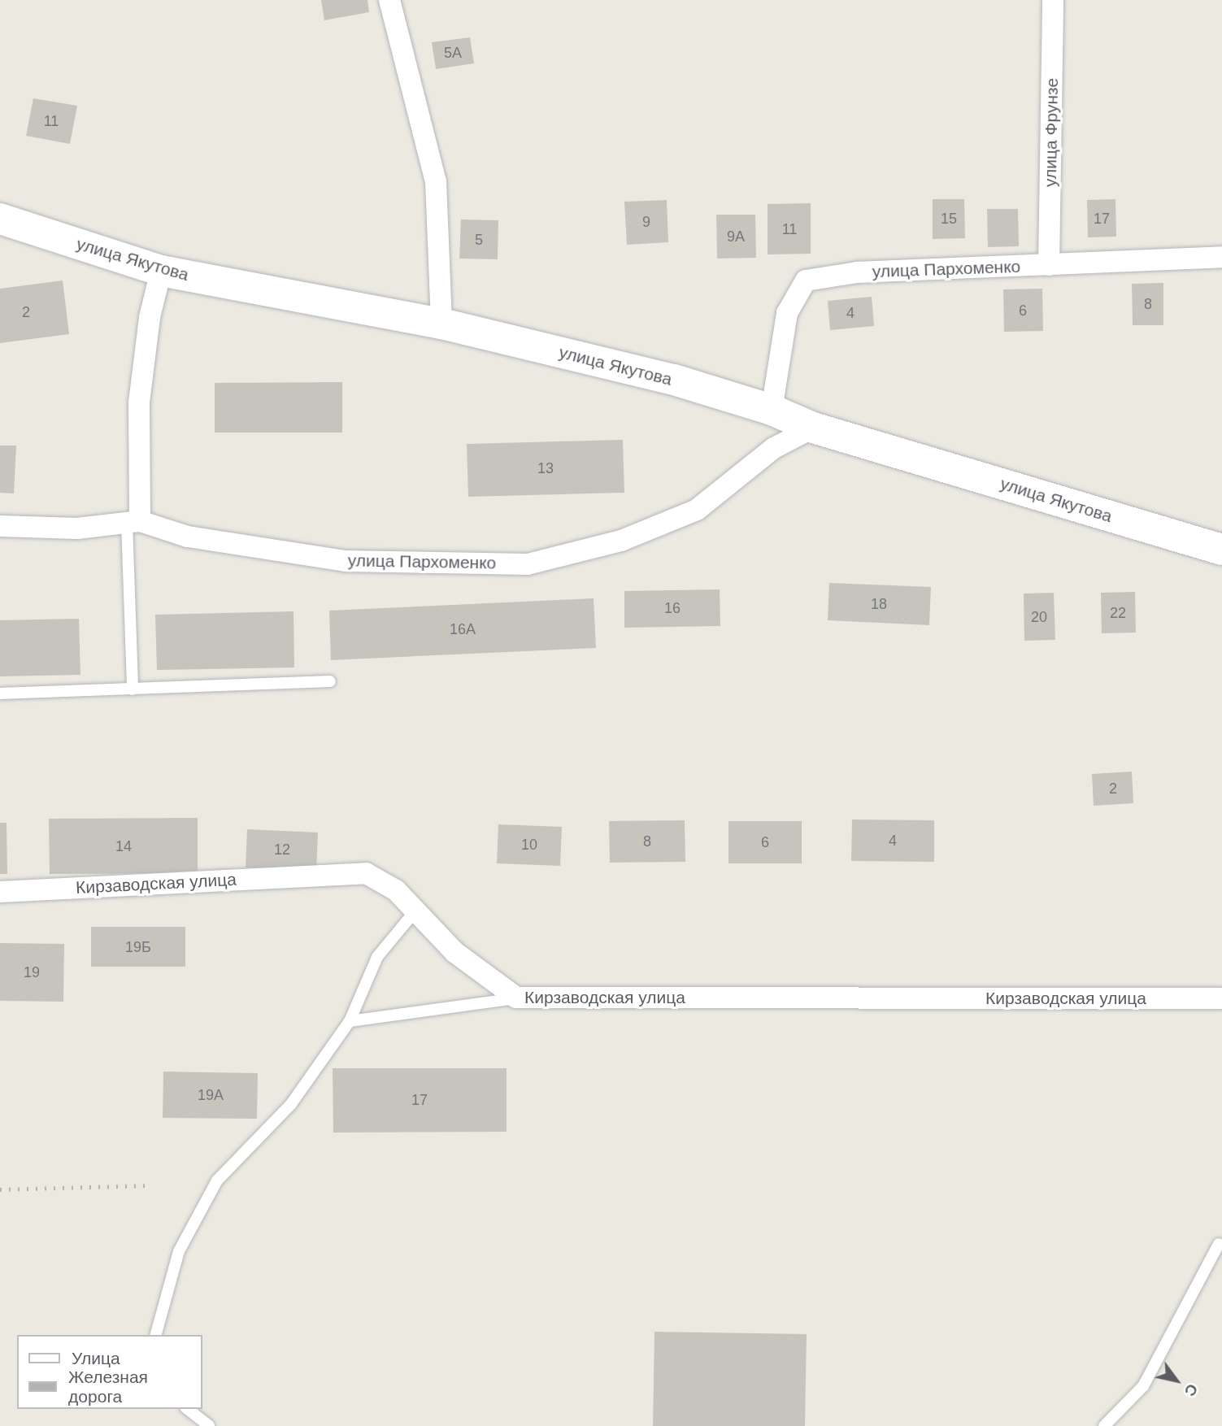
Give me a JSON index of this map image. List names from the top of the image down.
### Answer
{
  "streets": {
    "street": [
      "улица Фрунзе",
      "улица Якутова",
      "улица Пархоменко",
      "Кирзаводская улица"
    ]
  },
  "crossings": [
    ["улица Фрунзе", "улица Пархоменко"],
    ["улица Якутова", "улица Пархоменко"]
  ],
  "house_numbers": [
    "5А",
    "11",
    "15",
    "17",
    "9",
    "11",
    "9А",
    "5",
    "8",
    "6",
    "2",
    "4",
    "13",
    "18",
    "16",
    "22",
    "20",
    "16А",
    "2",
    "4",
    "8",
    "6",
    "10",
    "14",
    "12",
    "19Б",
    "19",
    "19А",
    "17"
  ],
  "legend": ["Улица", "Железная дорога"],
  "north": "bottom right"
}
